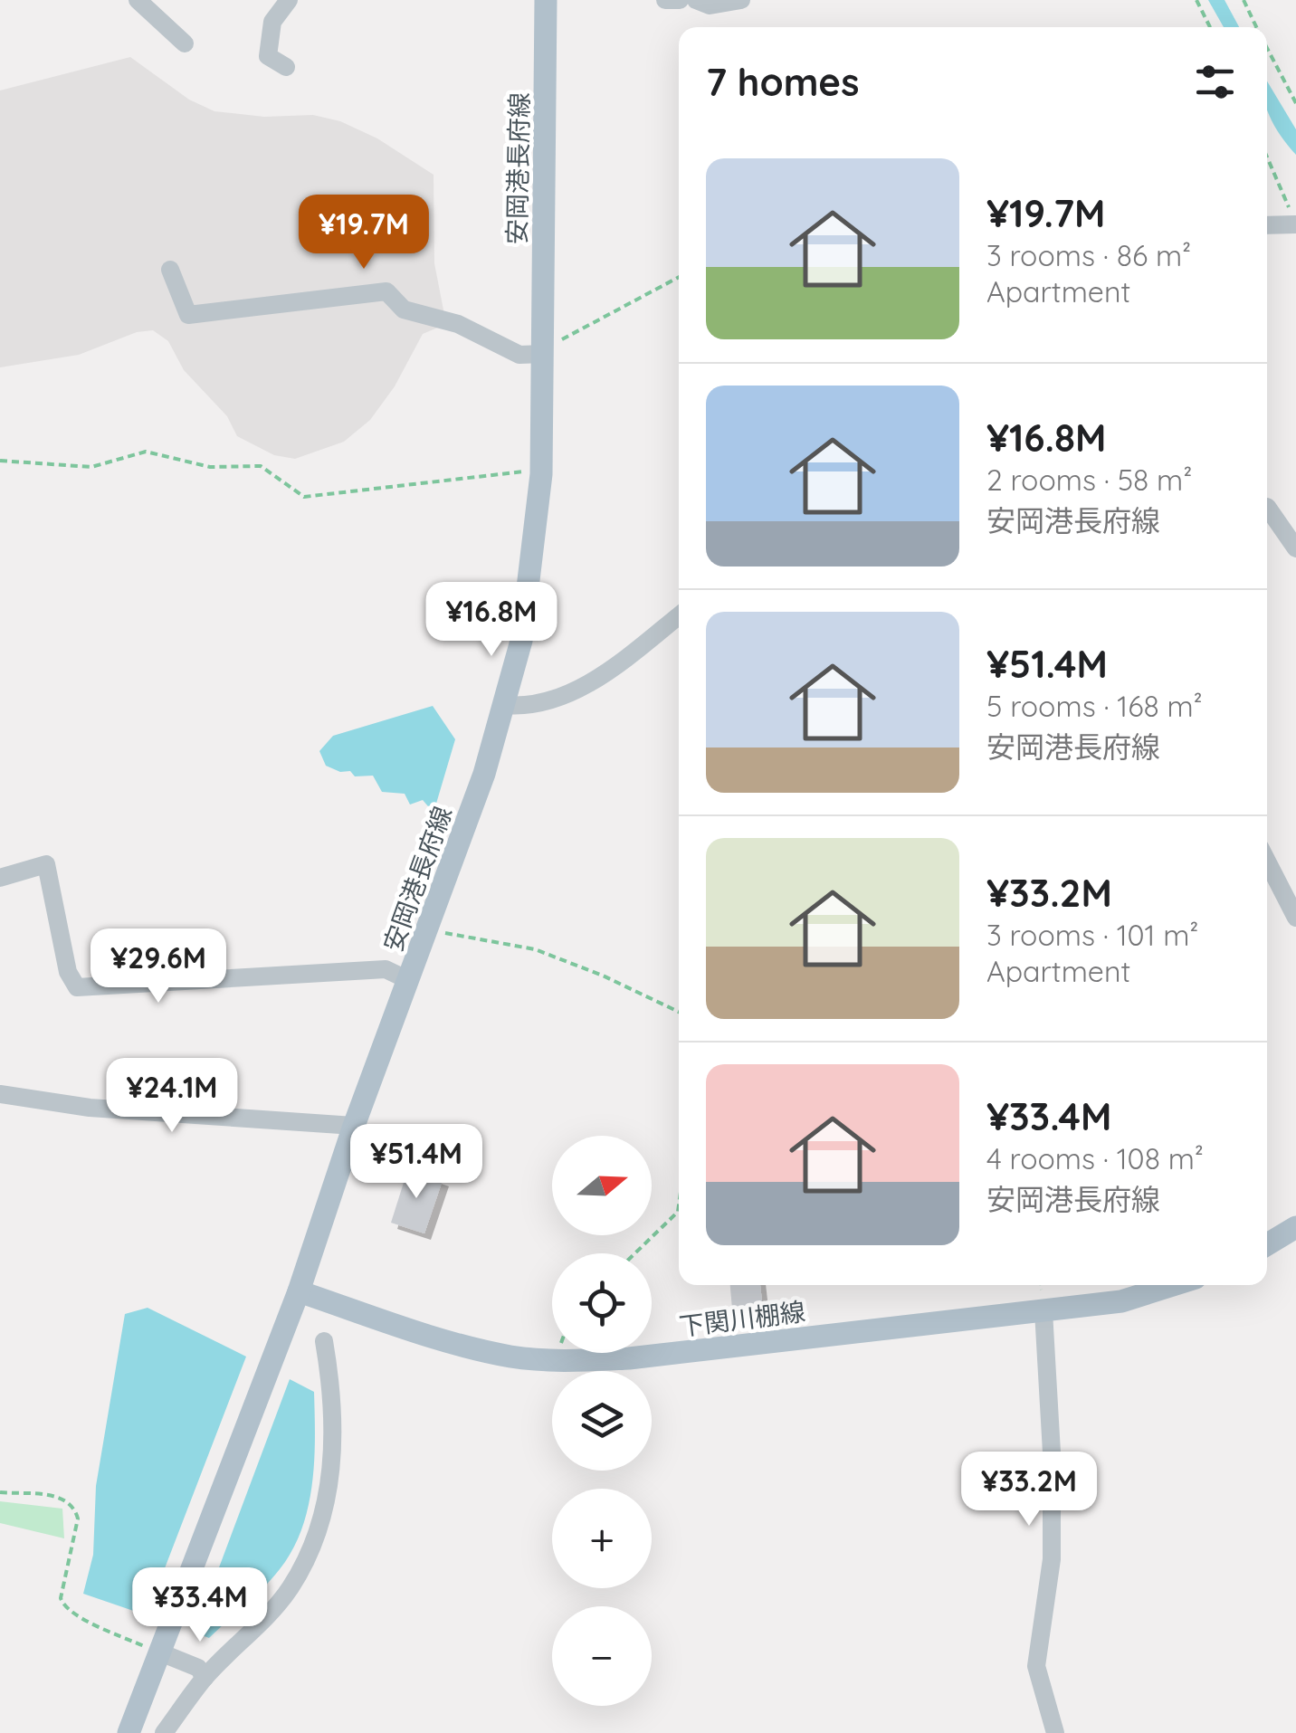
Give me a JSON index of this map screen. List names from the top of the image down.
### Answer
{
  "streets": {
    "main road": ["安岡港長府線", "下関川棚線"]
  },
  "crossings": [
    ["安岡港長府線", "下関川棚線"]
  ],
  "north": "right",
  "page": {
    "heading": "7 homes",
    "list": [
      {
        "name": "¥19.7M",
        "note": "3 rooms · 86 m² · Apartment"
      },
      {
        "name": "¥16.8M",
        "note": "2 rooms · 58 m² · 安岡港長府線"
      },
      {
        "name": "¥51.4M",
        "note": "5 rooms · 168 m² · 安岡港長府線"
      },
      {
        "name": "¥33.2M",
        "note": "3 rooms · 101 m² · Apartment"
      },
      {
        "name": "¥33.4M",
        "note": "4 rooms · 108 m² · 安岡港長府線"
      }
    ],
    "price": [
      "¥19.7M",
      "¥16.8M",
      "¥29.6M",
      "¥24.1M",
      "¥51.4M",
      "¥33.2M",
      "¥33.4M"
    ],
    "map_buttons": ["+", "−"]
  }
}
